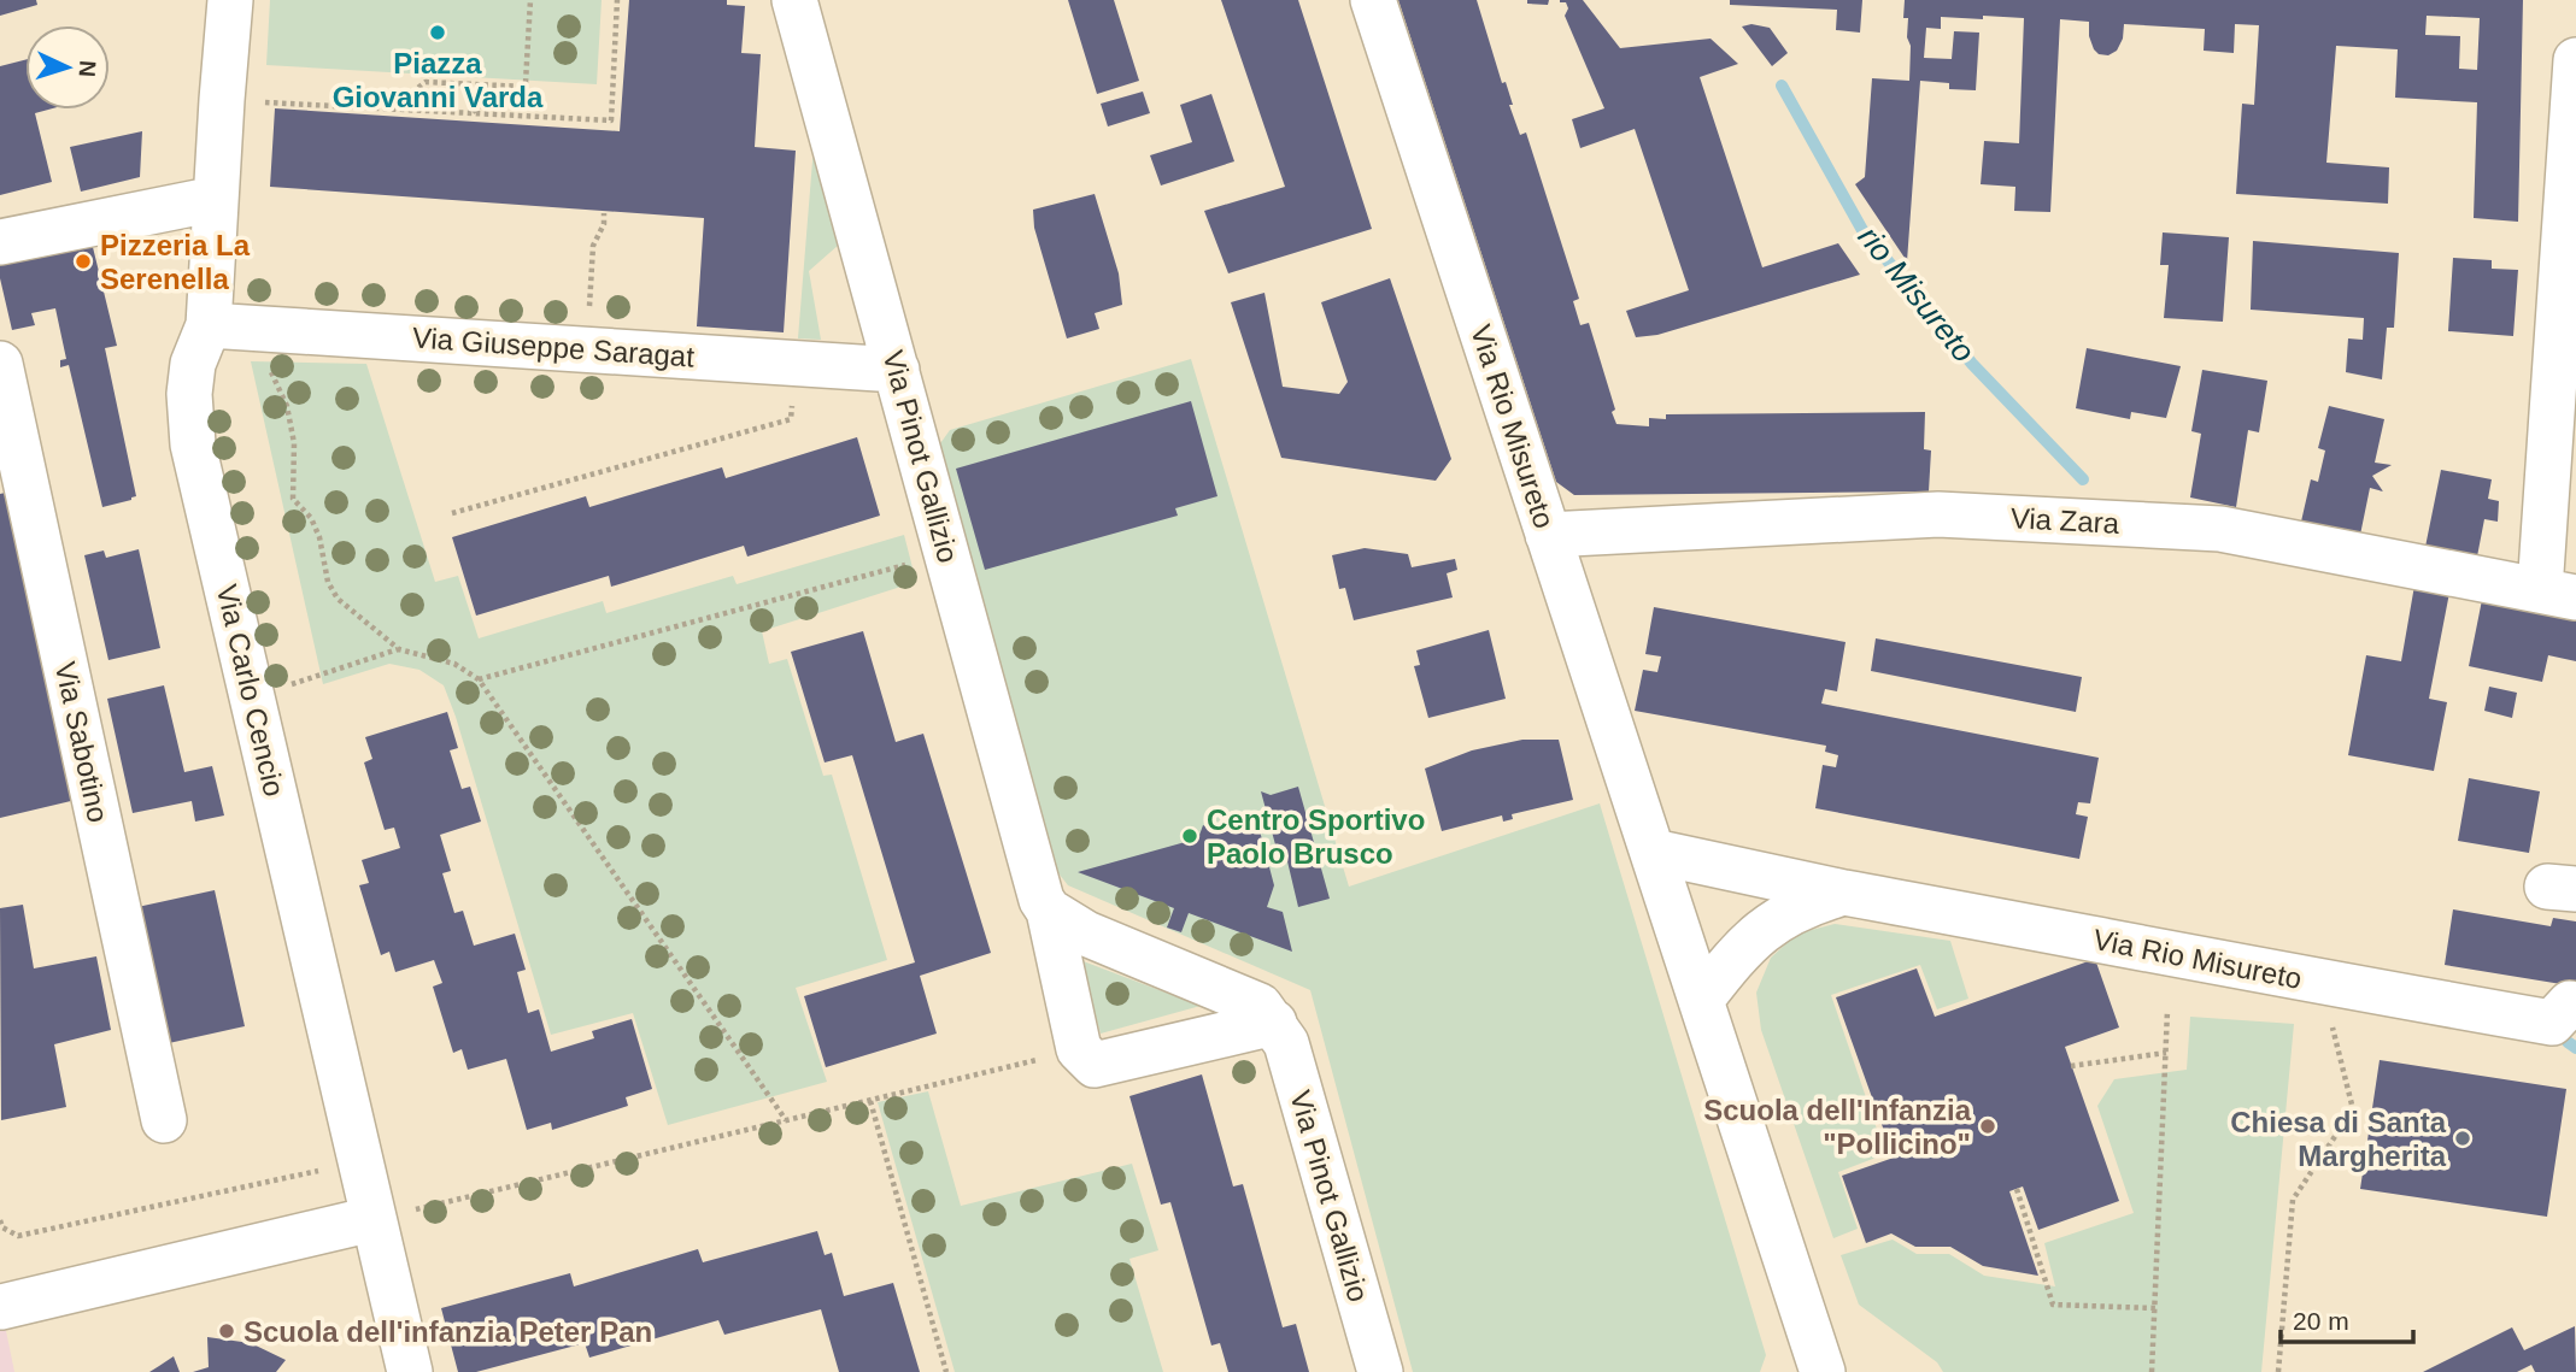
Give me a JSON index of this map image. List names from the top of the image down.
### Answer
{
  "streets": {
    "street": [
      "Via Giuseppe Saragat",
      "Via Rio Misureto",
      "Via Pinot Gallizio",
      "Via Zara",
      "Via Carlo Cencio",
      "Via Sabotino"
    ]
  },
  "crossings": [
    ["Via Giuseppe Saragat", "Via Pinot Gallizio"],
    ["Via Giuseppe Saragat", "Via Carlo Cencio"],
    ["Via Rio Misureto", "Via Zara"]
  ],
  "water": ["rio Misureto"],
  "places": [
    "Piazza Giovanni Varda",
    "Pizzeria La Serenella",
    "Centro Sportivo Paolo Brusco",
    "Scuola dell'Infanzia \"Pollicino\"",
    "Chiesa di Santa Margherita",
    "Scuola dell'infanzia Peter Pan"
  ],
  "scale_bar": "20 m",
  "north": "right"
}
